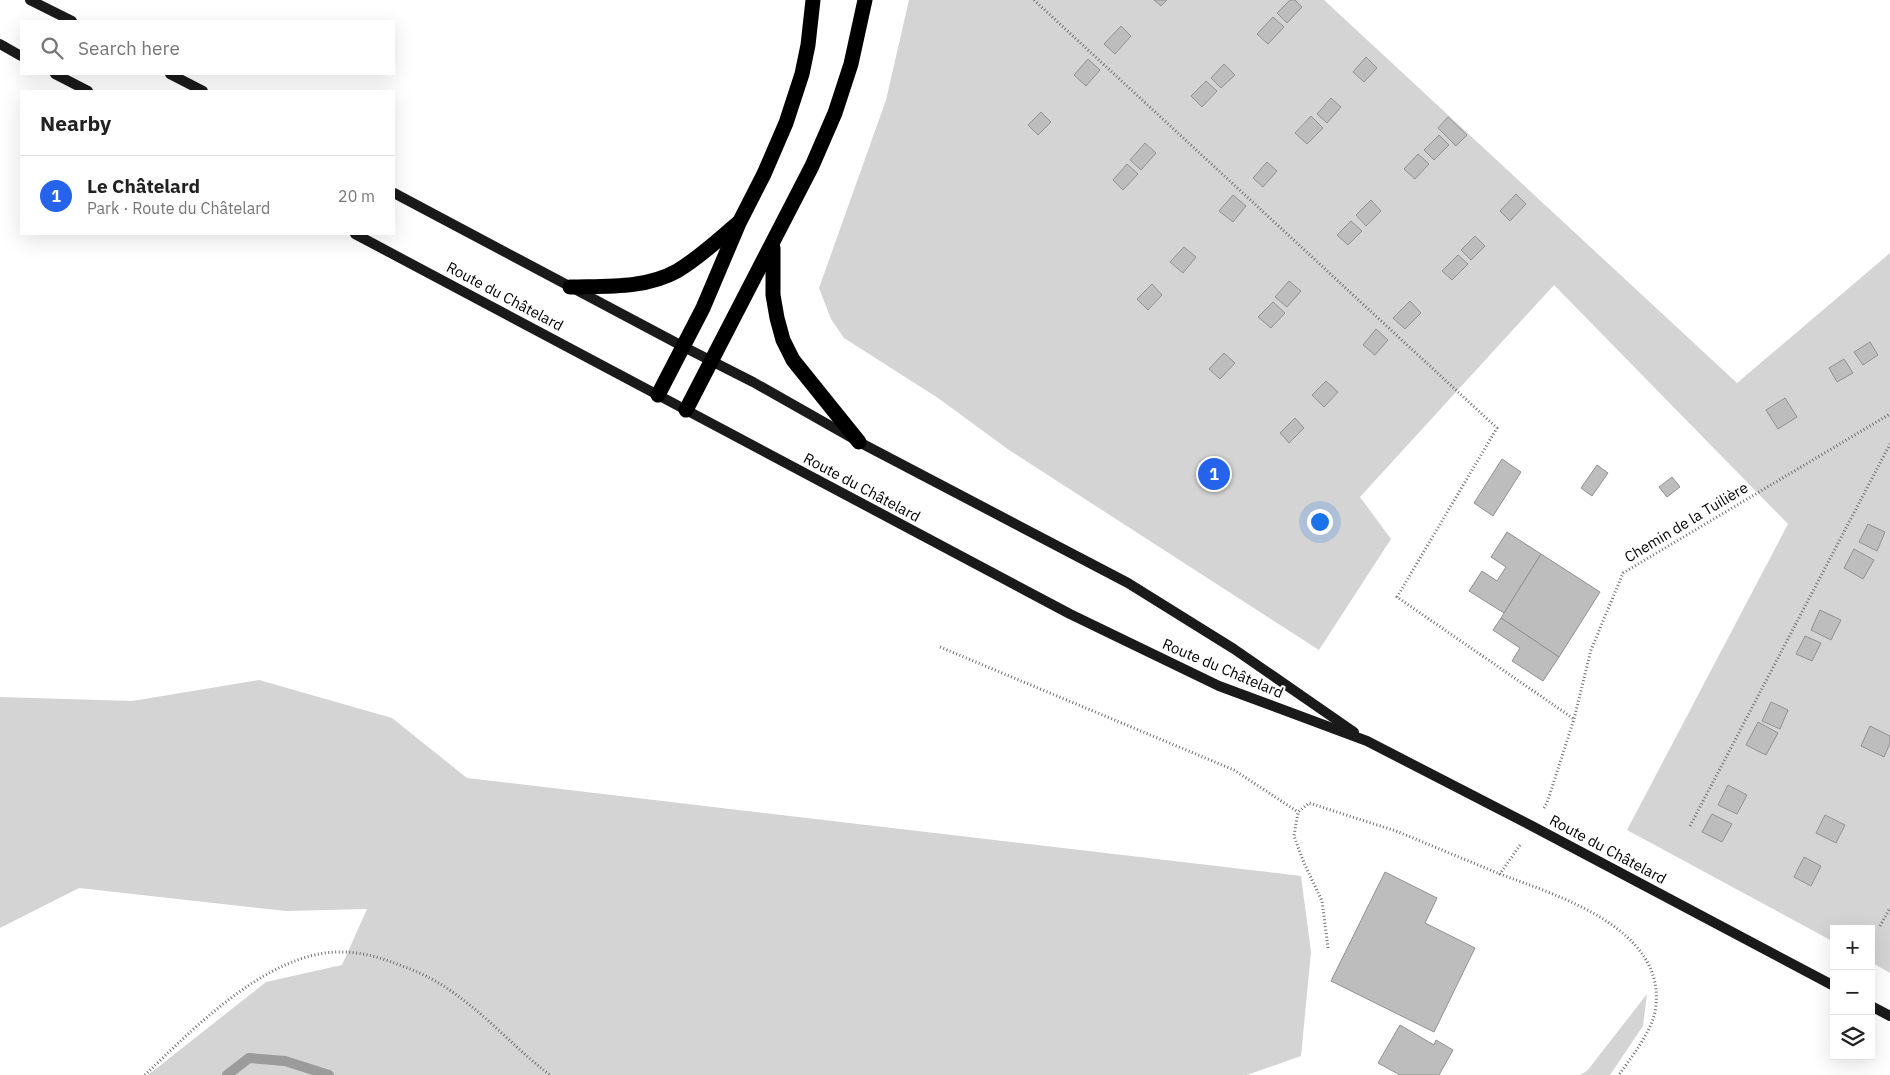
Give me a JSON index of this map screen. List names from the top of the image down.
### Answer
{
  "streets": {
    "main road": ["Route du Châtelard"],
    "path": ["Chemin de la Tuilière"]
  },
  "crossings": [
    ["Route du Châtelard", "Chemin de la Tuilière"]
  ],
  "page": {
    "search": "Search here",
    "heading": "Nearby",
    "list": [
      {
        "mark": "1",
        "name": "Le Châtelard",
        "note": "Park · Route du Châtelard",
        "value": "20 m"
      }
    ],
    "pins": "1",
    "map_buttons": ["+", "−"]
  }
}
